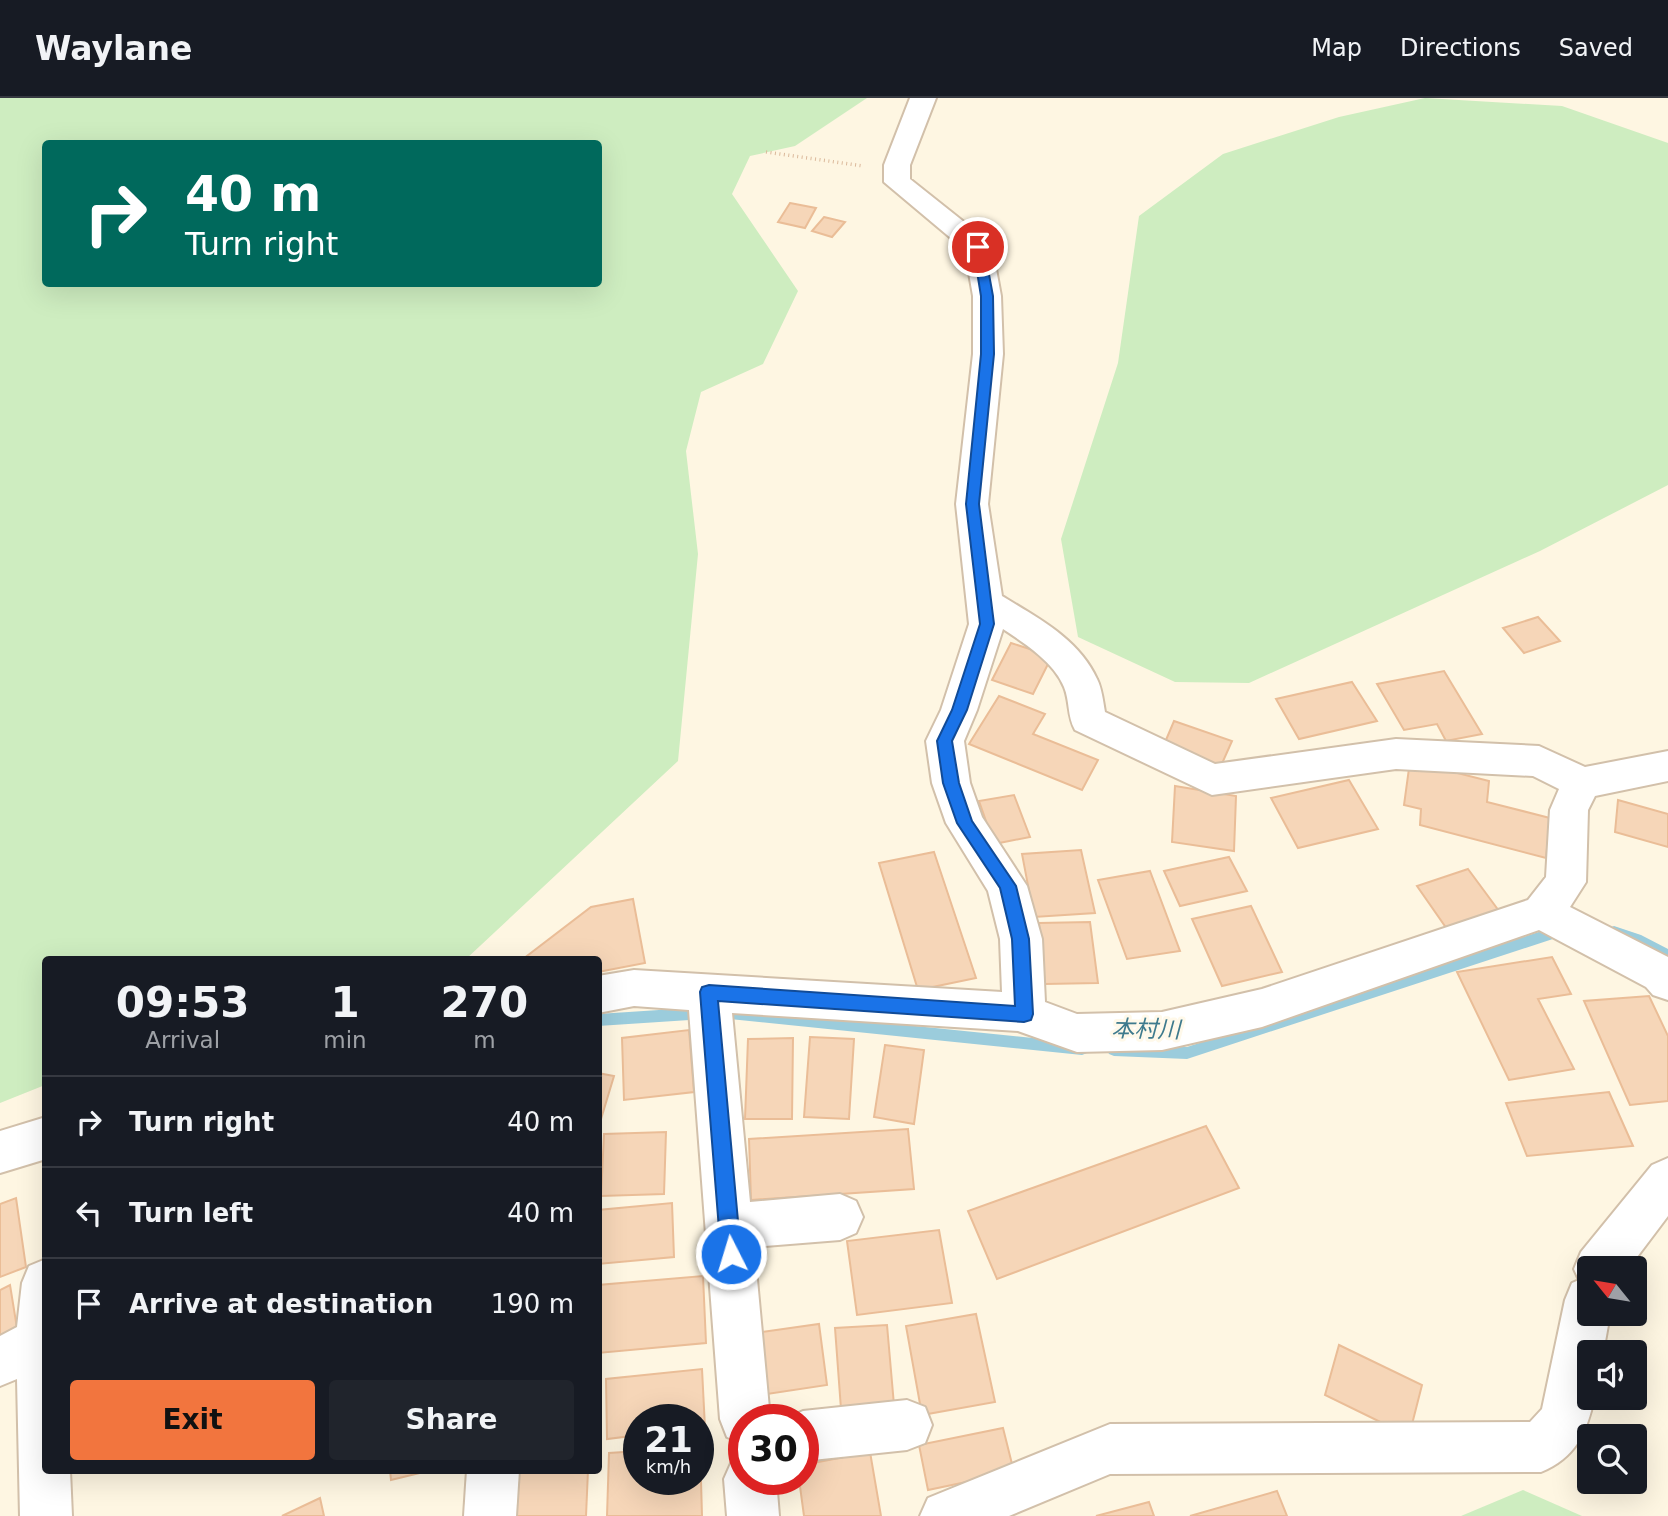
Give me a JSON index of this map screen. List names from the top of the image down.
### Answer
{
  "water": ["本村川"],
  "north": "top left",
  "page": {
    "header": "Waylane",
    "nav": ["Map", "Directions", "Saved"],
    "turn": ["40 m", "Turn right"],
    "eta": [
      "09:53",
      "Arrival",
      "1",
      "min",
      "270",
      "m"
    ],
    "list": [
      {
        "name": "Turn right",
        "value": "40 m"
      },
      {
        "name": "Turn left",
        "value": "40 m"
      },
      {
        "name": "Arrive at destination",
        "value": "190 m"
      }
    ],
    "buttons": ["Exit", "Share"],
    "speed": "21 km/h",
    "limit": "30"
  }
}
